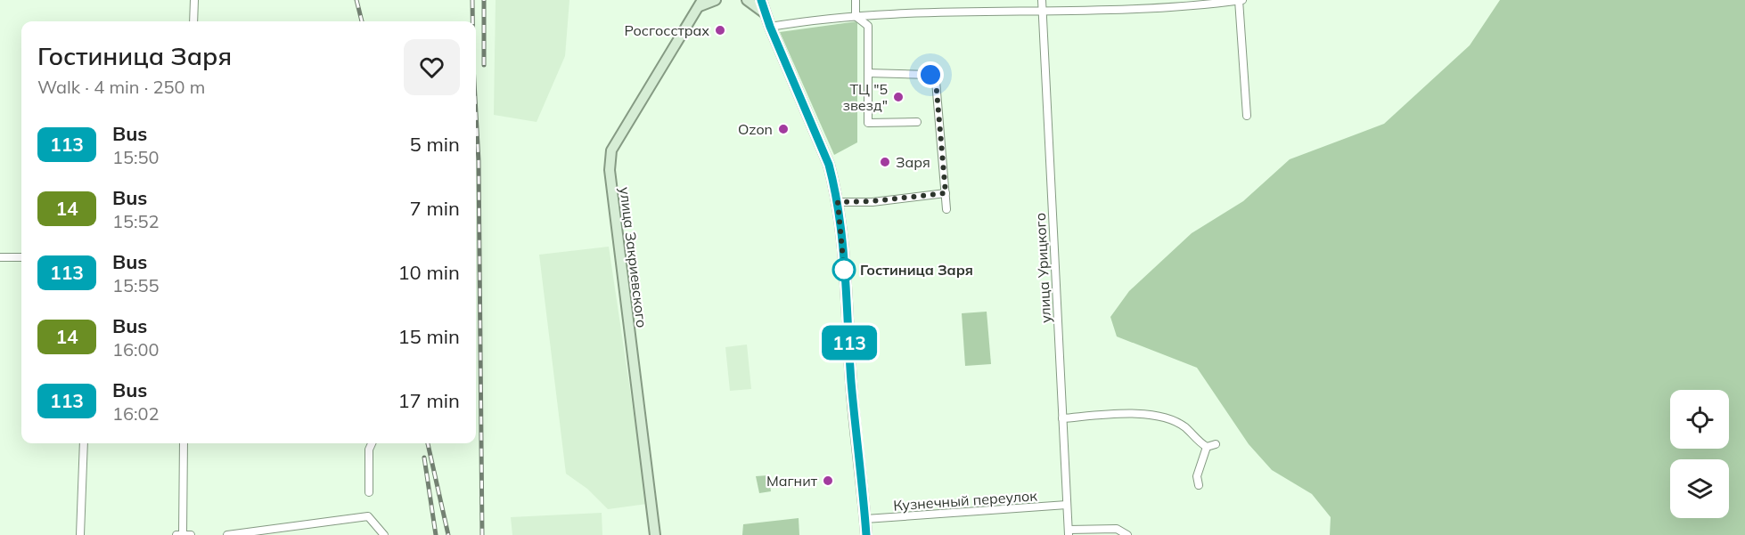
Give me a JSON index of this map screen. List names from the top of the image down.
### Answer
{
  "streets": {
    "main road": ["улица Закриевского"],
    "street": ["улица Урицкого", "Кузнечный переулок"]
  },
  "crossings": [
    ["улица Урицкого", "Кузнечный переулок"]
  ],
  "places": [
    "Росгосстрах",
    "ТЦ \"5 звезд\"",
    "Ozon",
    "Заря",
    "Гостиница Заря",
    "Магнит"
  ],
  "lines": ["bus line 113"],
  "page": {
    "on_map": "113",
    "heading": ["Гостиница Заря", "Walk · 4 min · 250 m"],
    "list": [
      {
        "mark": "113",
        "name": "Bus",
        "note": "15:50",
        "value": "5 min"
      },
      {
        "mark": "14",
        "name": "Bus",
        "note": "15:52",
        "value": "7 min"
      },
      {
        "mark": "113",
        "name": "Bus",
        "note": "15:55",
        "value": "10 min"
      },
      {
        "mark": "14",
        "name": "Bus",
        "note": "16:00",
        "value": "15 min"
      },
      {
        "mark": "113",
        "name": "Bus",
        "note": "16:02",
        "value": "17 min"
      }
    ]
  }
}
